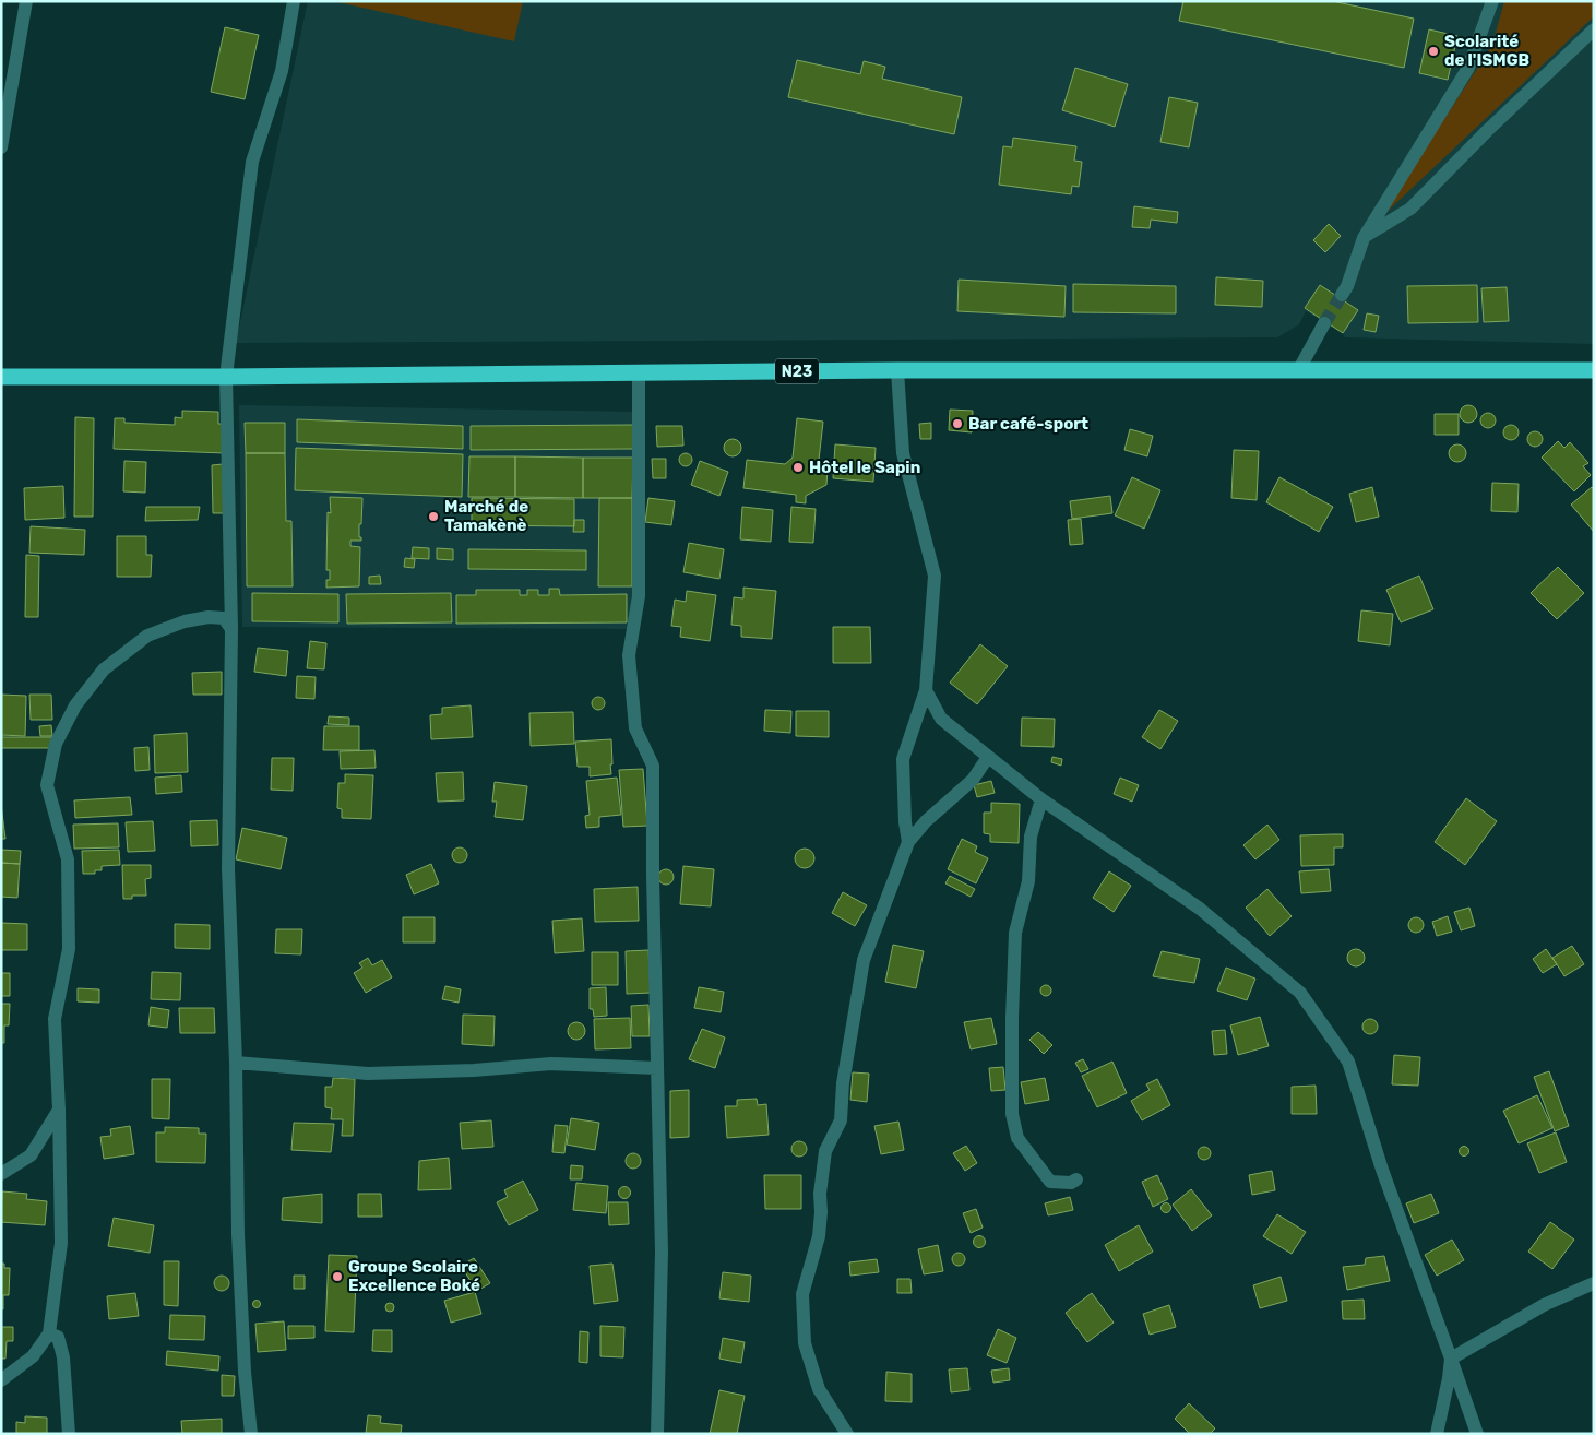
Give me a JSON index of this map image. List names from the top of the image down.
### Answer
{
  "streets": {
    "highway": ["N23"]
  },
  "places": [
    "Scolarité de l'ISMGB",
    "Bar café-sport",
    "Hôtel le Sapin",
    "Marché de Tamakènè",
    "Groupe Scolaire Excellence Boké"
  ]
}
